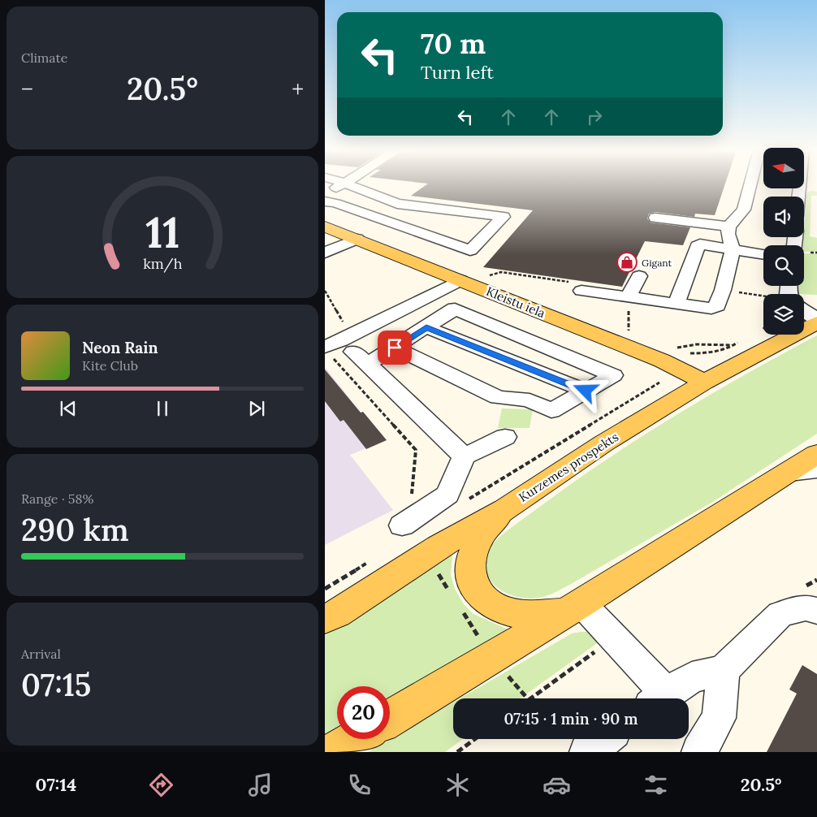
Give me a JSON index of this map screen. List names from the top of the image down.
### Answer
{
  "streets": {
    "main road": ["Kleistu iela", "Kurzemes prospekts"]
  },
  "crossings": [
    ["Kleistu iela", "Kurzemes prospekts"]
  ],
  "places": {
    "shop": ["Gigant"]
  },
  "north": "left",
  "page": {
    "tile": [
      "Climate",
      ["Range · 58%", "290 km"],
      ["Arrival", "07:15"]
    ],
    "turn": ["70 m", "Turn left"],
    "heat": ["−", "20.5°", "+"],
    "song": ["Neon Rain", "Kite Club"],
    "limit": "20",
    "trip": "07:15 · 1 min · 90 m",
    "tabs": ["07:14", "20.5°"],
    "gauge": ["11", "km/h"]
  }
}
